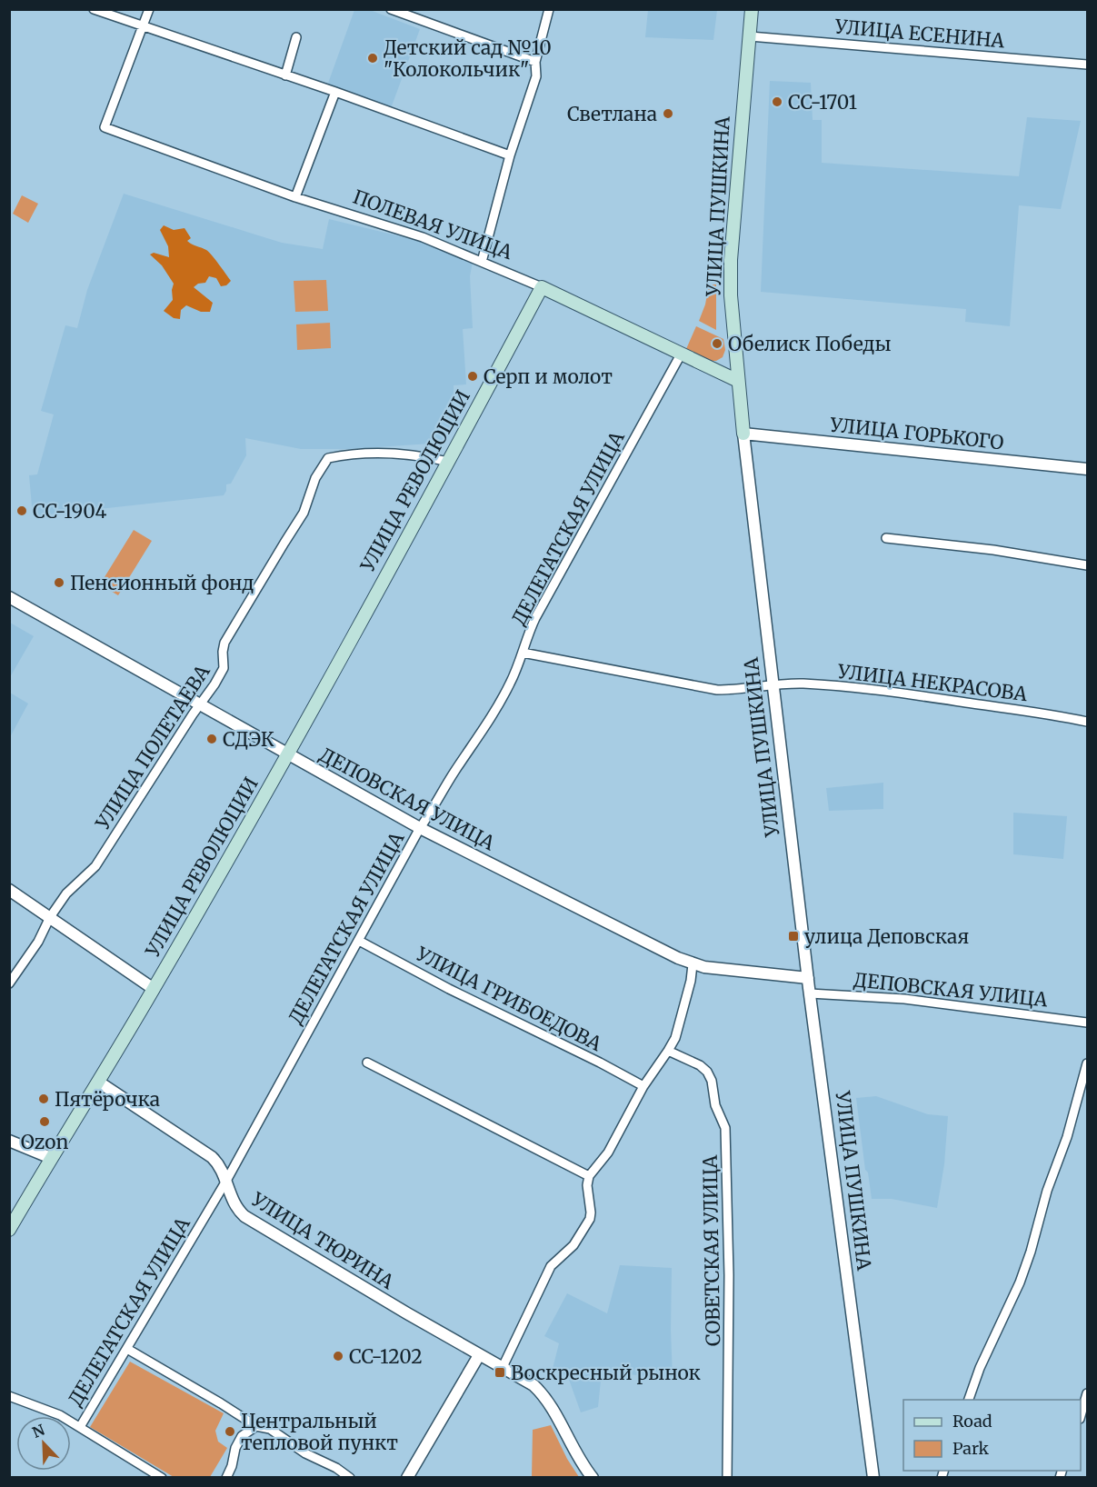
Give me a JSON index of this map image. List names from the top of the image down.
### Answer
{
  "streets": {
    "main road": ["УЛИЦА ПУШКИНА", "ПОЛЕВАЯ УЛИЦА", "УЛИЦА РЕВОЛЮЦИИ"],
    "street": [
      "УЛИЦА ЕСЕНИНА",
      "УЛИЦА ГОРЬКОГО",
      "ДЕЛЕГАТСКАЯ УЛИЦА",
      "УЛИЦА НЕКРАСОВА",
      "УЛИЦА ПОЛЕТАЕВА",
      "ДЕПОВСКАЯ УЛИЦА",
      "УЛИЦА ГРИБОЕДОВА",
      "УЛИЦА ТЮРИНА",
      "СОВЕТСКАЯ УЛИЦА"
    ]
  },
  "crossings": [
    ["УЛИЦА ЕСЕНИНА", "УЛИЦА ПУШКИНА"],
    ["УЛИЦА ПУШКИНА", "ПОЛЕВАЯ УЛИЦА"],
    ["УЛИЦА ПУШКИНА", "УЛИЦА ГОРЬКОГО"],
    ["УЛИЦА ПУШКИНА", "УЛИЦА НЕКРАСОВА"],
    ["УЛИЦА ПУШКИНА", "ДЕПОВСКАЯ УЛИЦА"],
    ["ПОЛЕВАЯ УЛИЦА", "УЛИЦА РЕВОЛЮЦИИ"],
    ["ПОЛЕВАЯ УЛИЦА", "ДЕЛЕГАТСКАЯ УЛИЦА"],
    ["УЛИЦА РЕВОЛЮЦИИ", "УЛИЦА ПОЛЕТАЕВА"],
    ["УЛИЦА РЕВОЛЮЦИИ", "ДЕПОВСКАЯ УЛИЦА"],
    ["УЛИЦА РЕВОЛЮЦИИ", "УЛИЦА ТЮРИНА"],
    ["ДЕЛЕГАТСКАЯ УЛИЦА", "УЛИЦА НЕКРАСОВА"],
    ["ДЕЛЕГАТСКАЯ УЛИЦА", "ДЕПОВСКАЯ УЛИЦА"],
    ["ДЕЛЕГАТСКАЯ УЛИЦА", "УЛИЦА ГРИБОЕДОВА"],
    ["ДЕЛЕГАТСКАЯ УЛИЦА", "УЛИЦА ТЮРИНА"],
    ["УЛИЦА ПОЛЕТАЕВА", "ДЕПОВСКАЯ УЛИЦА"]
  ],
  "places": {
    "other": [
      "Детский сад №10 \"Колокольчик\"",
      "СС-1701",
      "Светлана",
      "Обелиск Победы",
      "Серп и молот",
      "СС-1904",
      "Пенсионный фонд",
      "СДЭК",
      "Пятёрочка",
      "Ozon",
      "СС-1202",
      "Центральный тепловой пункт"
    ],
    "transit": ["улица Деповская", "Воскресный рынок"]
  },
  "legend": ["Road", "Park"],
  "north": "top left"
}
